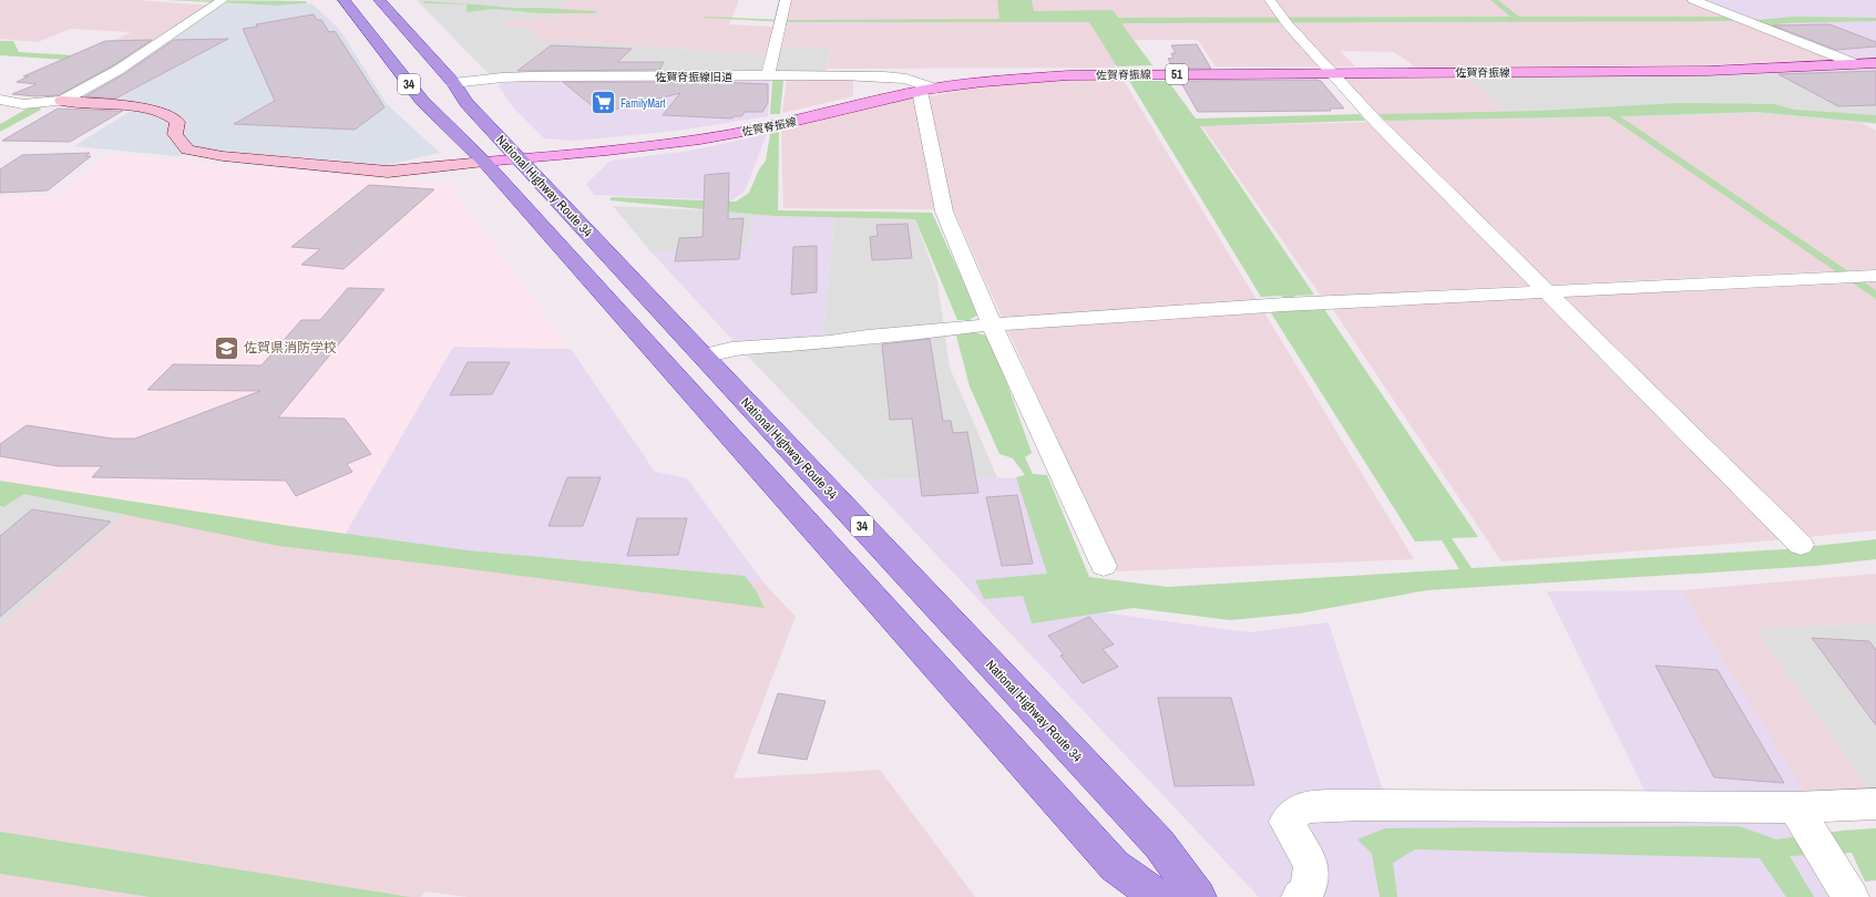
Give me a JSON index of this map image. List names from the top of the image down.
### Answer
{
  "streets": {
    "highway": ["34", "National Highway Route 34"],
    "main road": ["佐賀脊振線", "51"],
    "street": ["佐賀脊振線旧道"]
  },
  "crossings": [
    ["佐賀脊振線", "佐賀脊振線旧道"],
    ["佐賀脊振線", "National Highway Route 34"],
    ["佐賀脊振線旧道", "National Highway Route 34"]
  ],
  "places": {
    "supermarket": ["FamilyMart"],
    "school or university": ["佐賀県消防学校"]
  }
}
